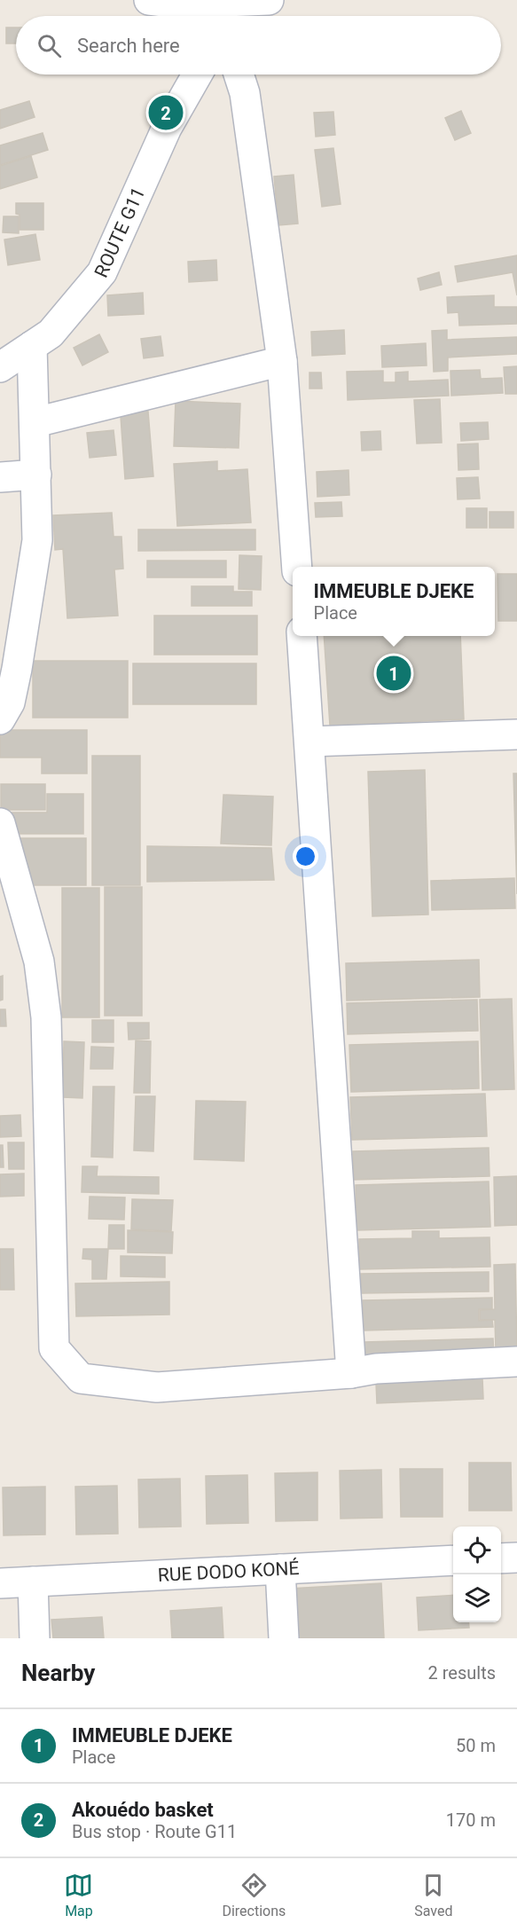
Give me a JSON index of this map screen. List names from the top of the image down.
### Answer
{
  "streets": {
    "street": ["ROUTE G11", "RUE DODO KONÉ"]
  },
  "page": {
    "search": "Search here",
    "pins": ["2", "1"],
    "popup": ["IMMEUBLE DJEKE", "Place"],
    "heading": ["Nearby", "2 results"],
    "list": [
      {
        "mark": "1",
        "name": "IMMEUBLE DJEKE",
        "note": "Place",
        "value": "50 m"
      },
      {
        "mark": "2",
        "name": "Akouédo basket",
        "note": "Bus stop · Route G11",
        "value": "170 m"
      }
    ],
    "nav": ["Map", "Directions", "Saved"]
  }
}
